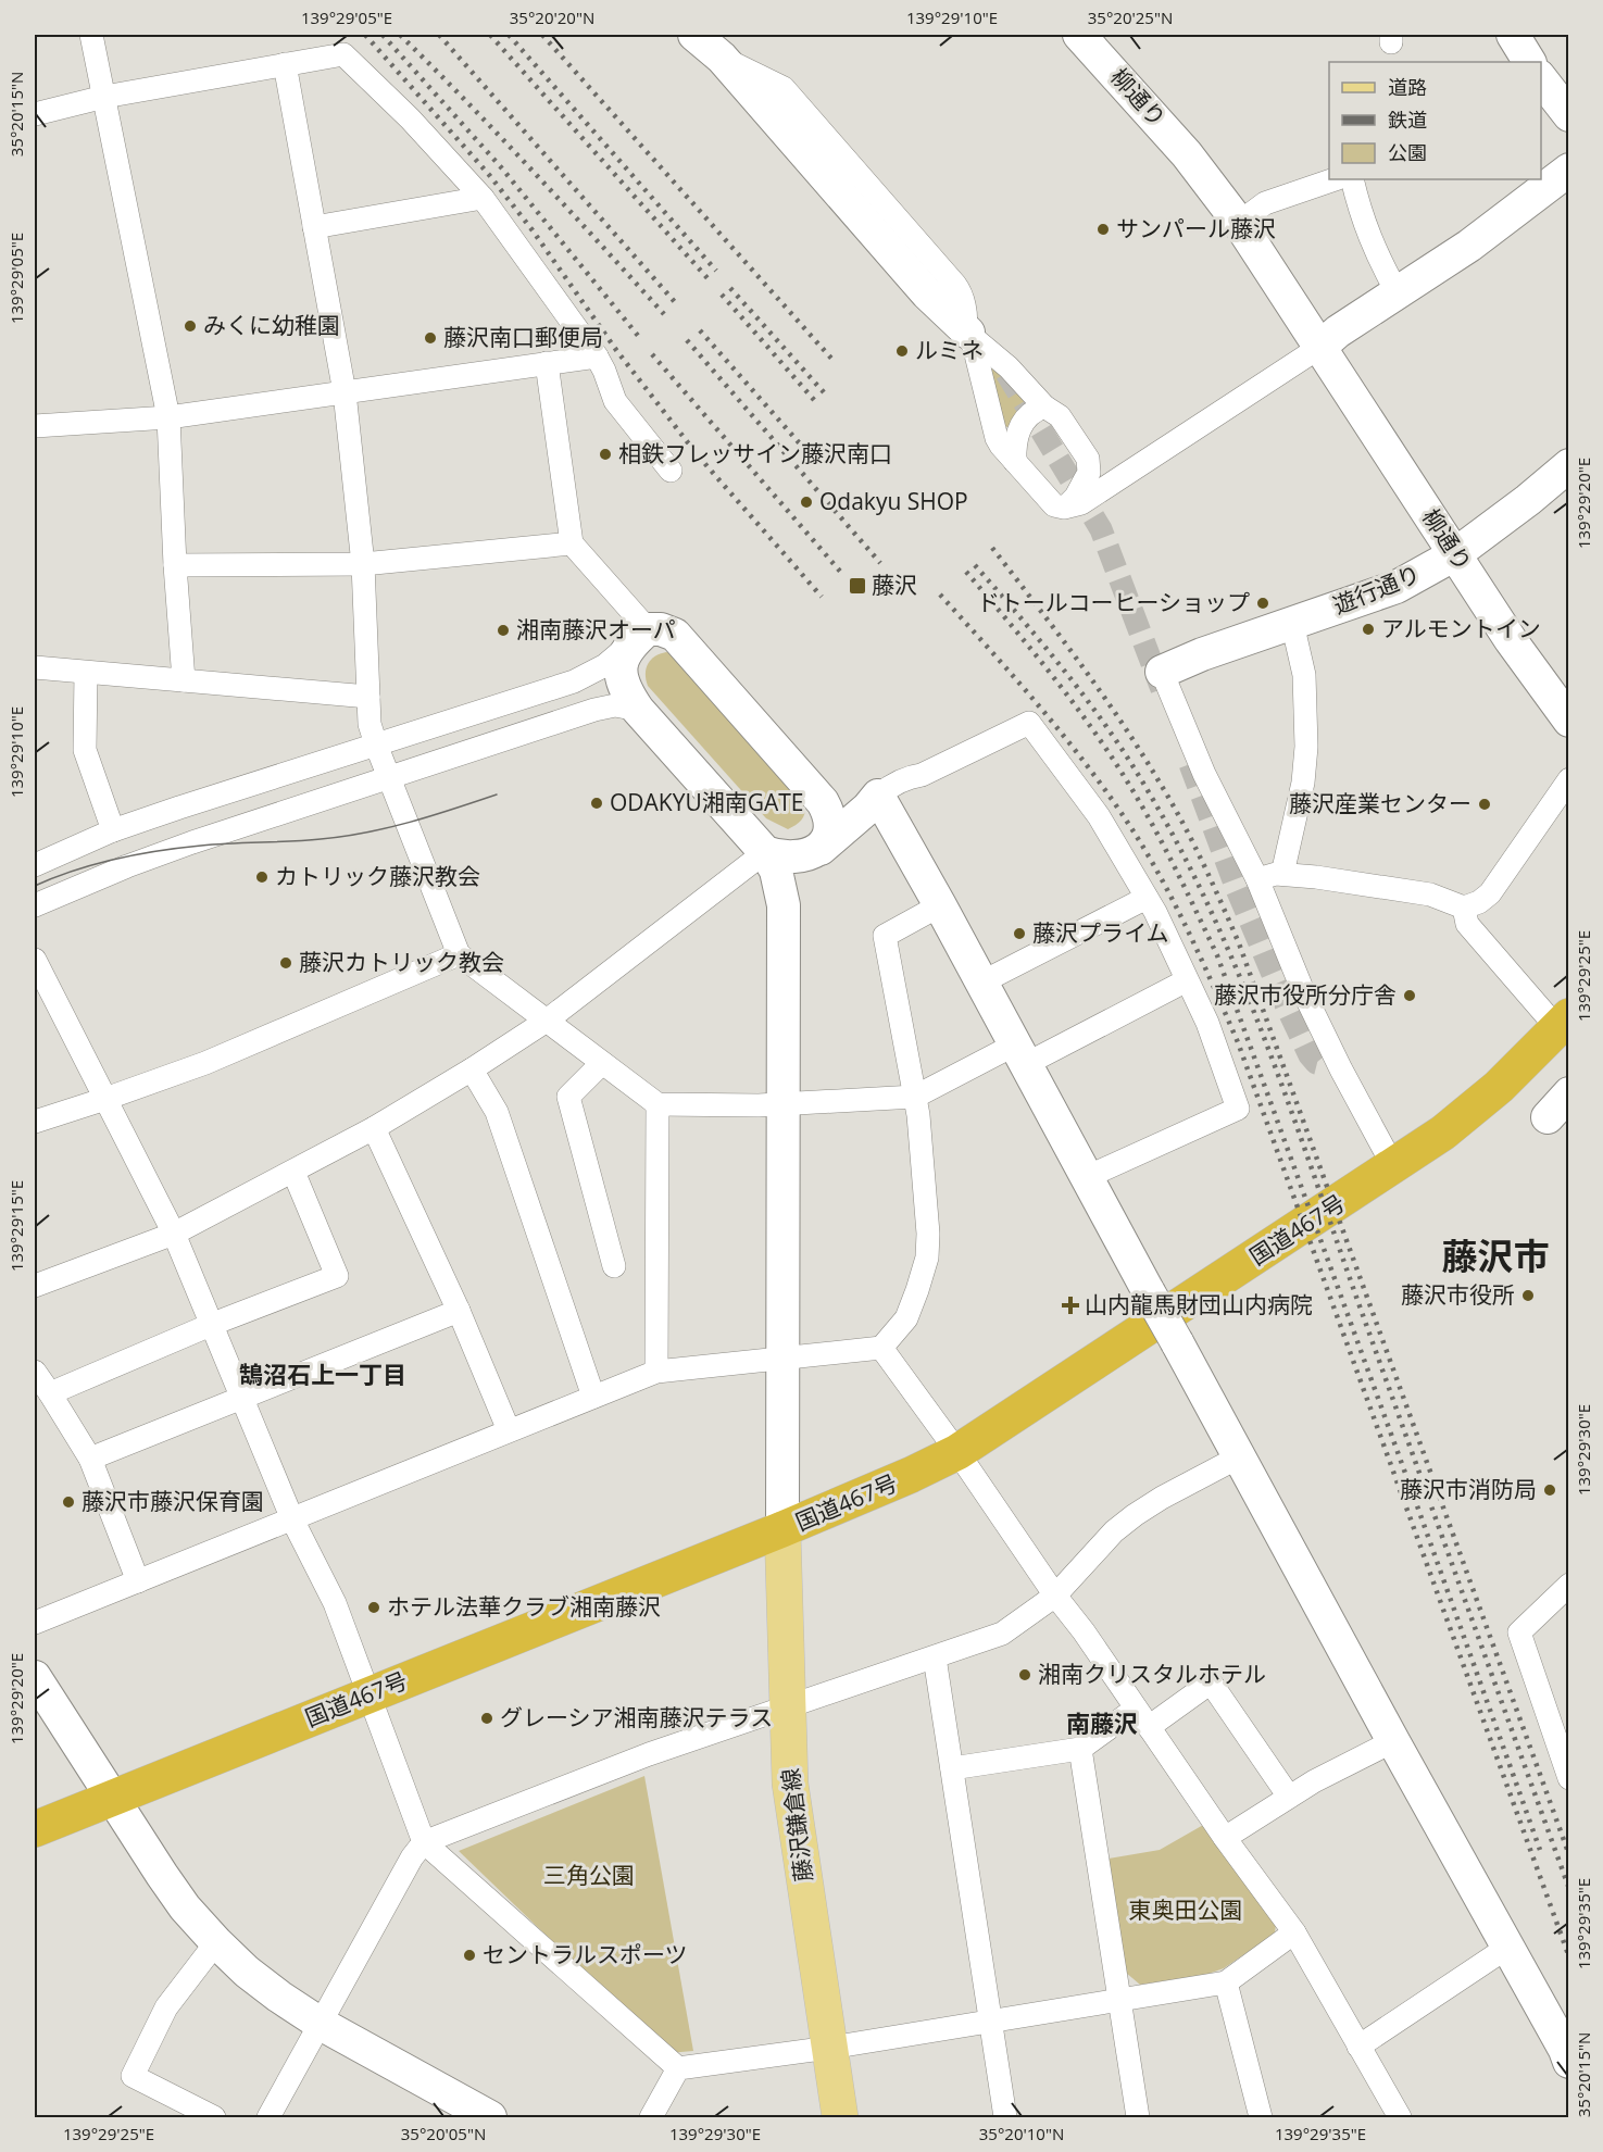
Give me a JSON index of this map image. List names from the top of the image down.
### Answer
{
  "streets": {
    "highway": ["国道467号"],
    "main road": ["藤沢鎌倉線"],
    "street": ["柳通り", "遊行通り"]
  },
  "crossings": [
    ["柳通り", "遊行通り"],
    ["国道467号", "藤沢鎌倉線"]
  ],
  "districts": ["藤沢市", "鵠沼石上一丁目", "南藤沢"],
  "parks": ["三角公園", "東奥田公園"],
  "places": {
    "other": [
      "サンパール藤沢",
      "みくに幼稚園",
      "藤沢南口郵便局",
      "ルミネ",
      "相鉄フレッサイン藤沢南口",
      "Odakyu SHOP",
      "ドトールコーヒーショップ",
      "アルモントイン",
      "湘南藤沢オーパ",
      "ODAKYU湘南GATE",
      "藤沢産業センター",
      "カトリック藤沢教会",
      "藤沢プライム",
      "藤沢カトリック教会",
      "藤沢市役所分庁舎",
      "藤沢市役所",
      "藤沢市消防局",
      "藤沢市藤沢保育園",
      "ホテル法華クラブ湘南藤沢",
      "湘南クリスタルホテル",
      "グレーシア湘南藤沢テラス",
      "セントラルスポーツ"
    ],
    "transit": ["藤沢"],
    "health": ["山内龍馬財団山内病院"]
  },
  "legend": ["道路", "鉄道", "公園"],
  "coordinates": [
    "139°29'05\"E",
    "35°20'20\"N",
    "139°29'10\"E",
    "35°20'25\"N",
    "35°20'15\"N",
    "139°29'20\"E",
    "139°29'25\"E",
    "139°29'15\"E",
    "139°29'30\"E",
    "139°29'35\"E",
    "35°20'05\"N",
    "35°20'10\"N"
  ]
}
